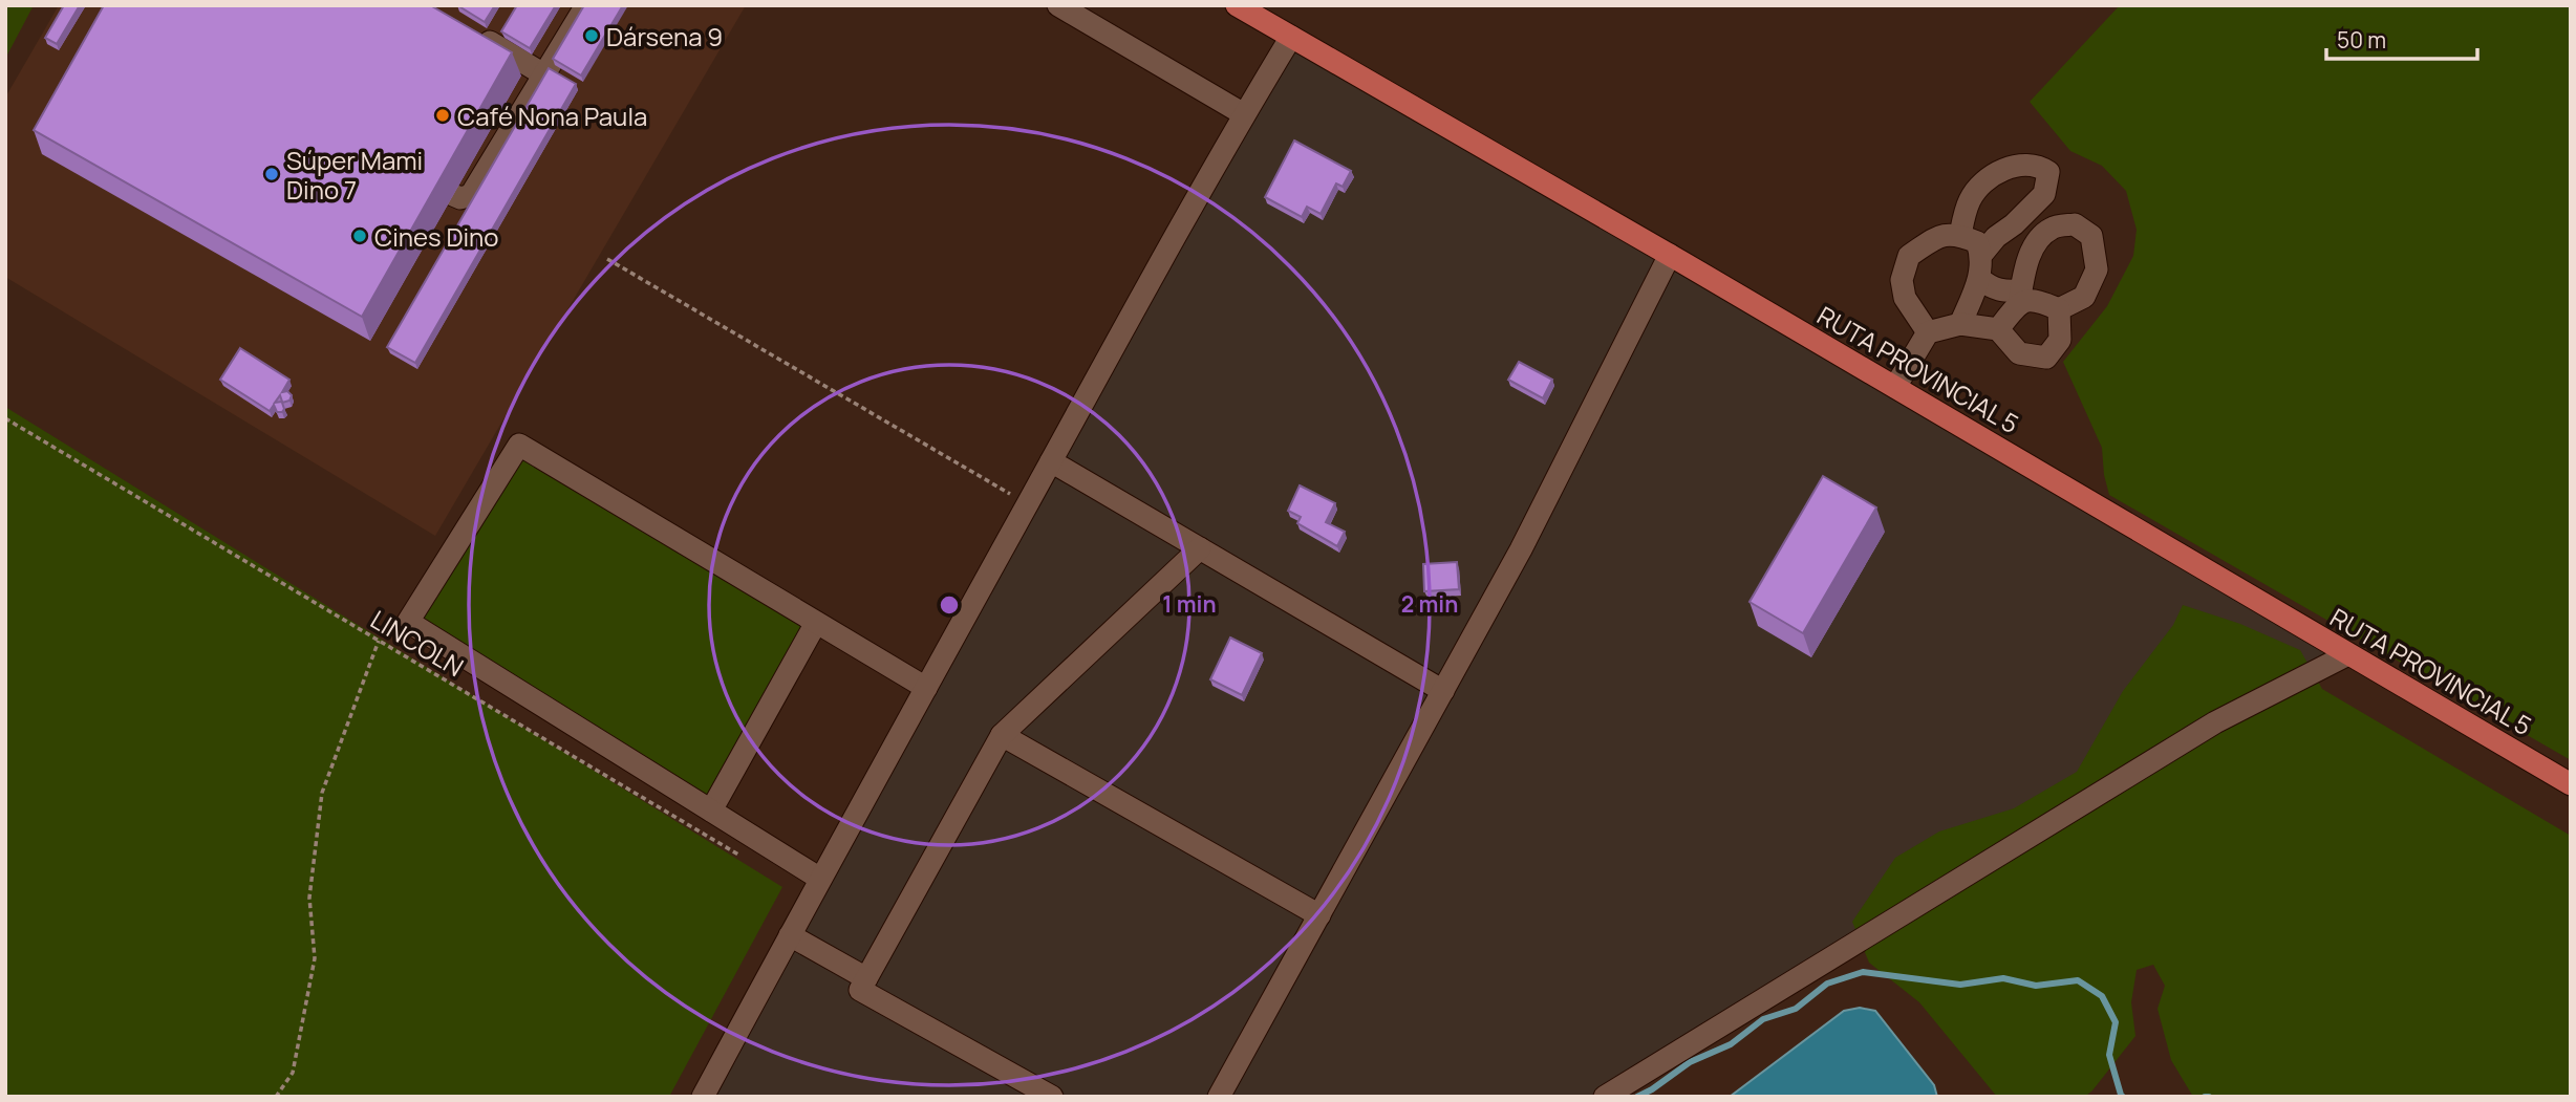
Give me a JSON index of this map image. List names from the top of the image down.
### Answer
{
  "streets": {
    "main road": ["RUTA PROVINCIAL 5"],
    "path": ["LINCOLN"]
  },
  "places": [
    "Dársena 9",
    "Café Nona Paula",
    "Súper Mami Dino 7",
    "Cines Dino"
  ],
  "scale_bar": "50 m",
  "rings": ["1 min", "2 min"]
}
